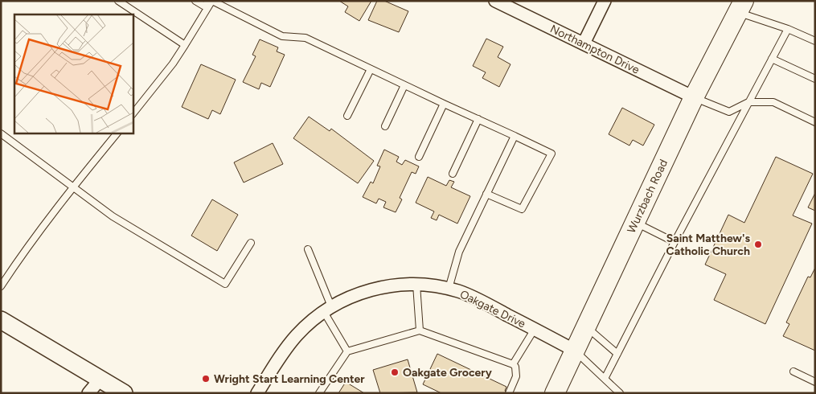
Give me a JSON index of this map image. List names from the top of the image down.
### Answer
{
  "streets": {
    "main road": ["Wurzbach Road"],
    "street": ["Northampton Drive", "Oakgate Drive"]
  },
  "crossings": [
    ["Northampton Drive", "Wurzbach Road"],
    ["Wurzbach Road", "Oakgate Drive"]
  ],
  "places": ["Saint Matthew's Catholic Church", "Oakgate Grocery", "Wright Start Learning Center"]
}
